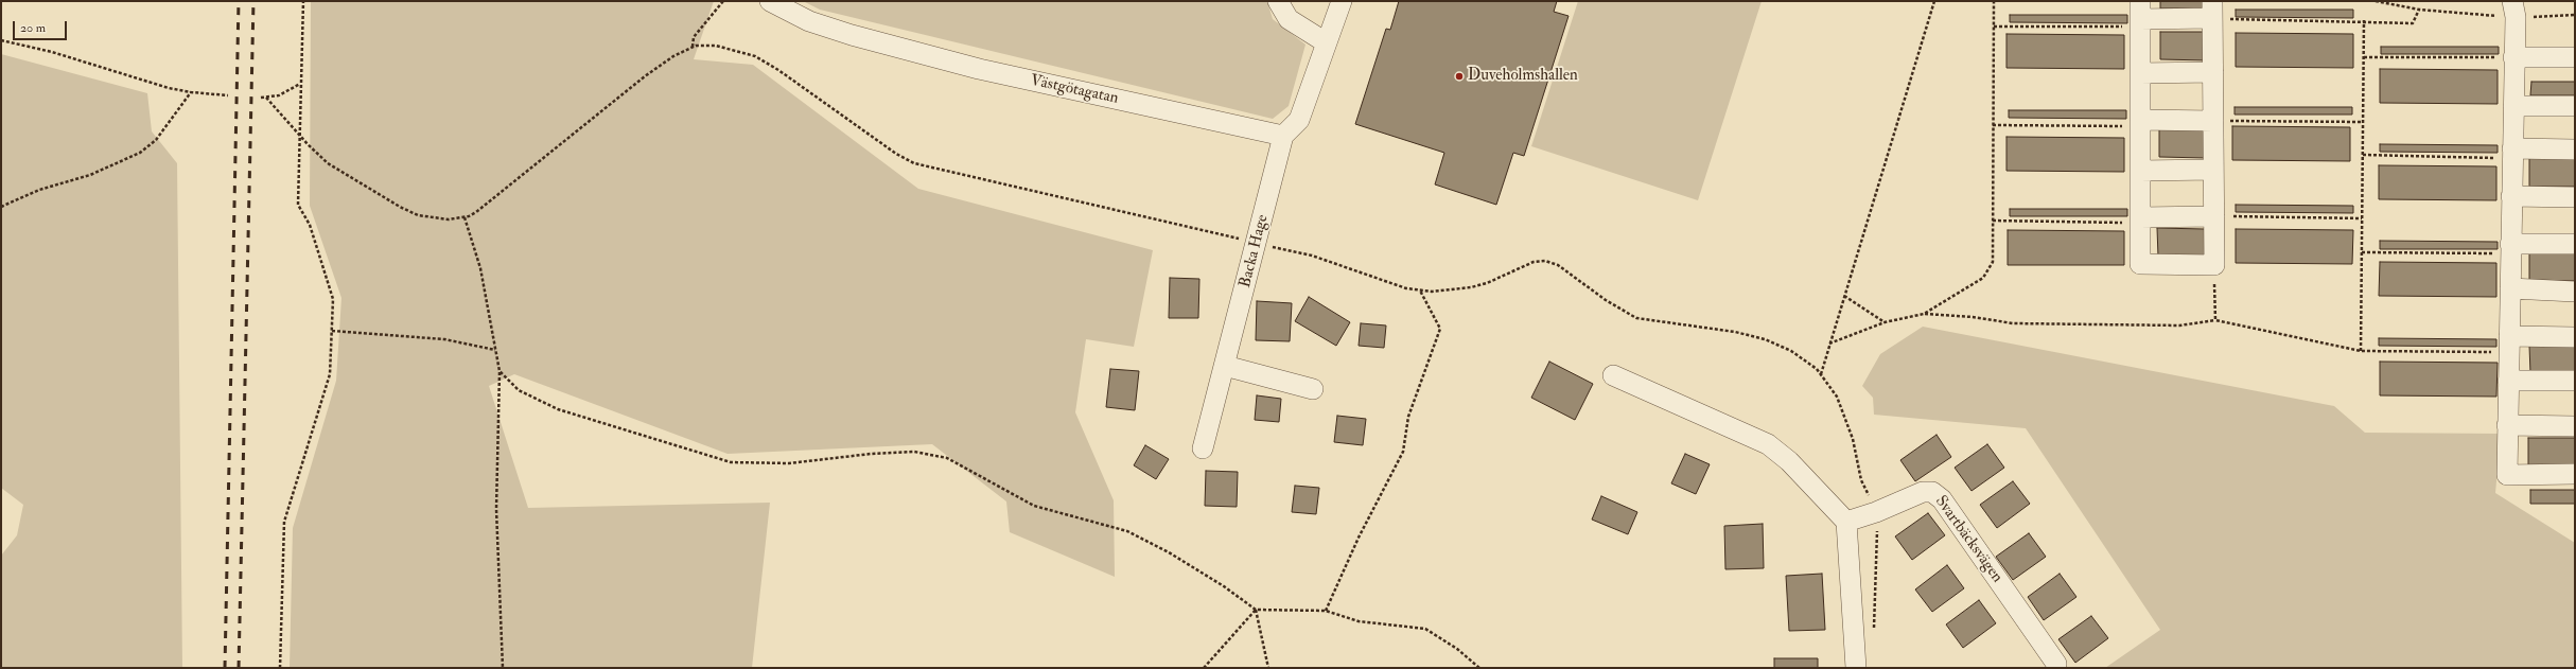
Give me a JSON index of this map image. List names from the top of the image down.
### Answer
{
  "streets": {
    "street": ["Västgötagatan", "Backa Hage", "Svartbäcksvägen"]
  },
  "crossings": [
    ["Västgötagatan", "Backa Hage"]
  ],
  "places": ["Duveholmshallen"],
  "scale_bar": "20 m"
}
